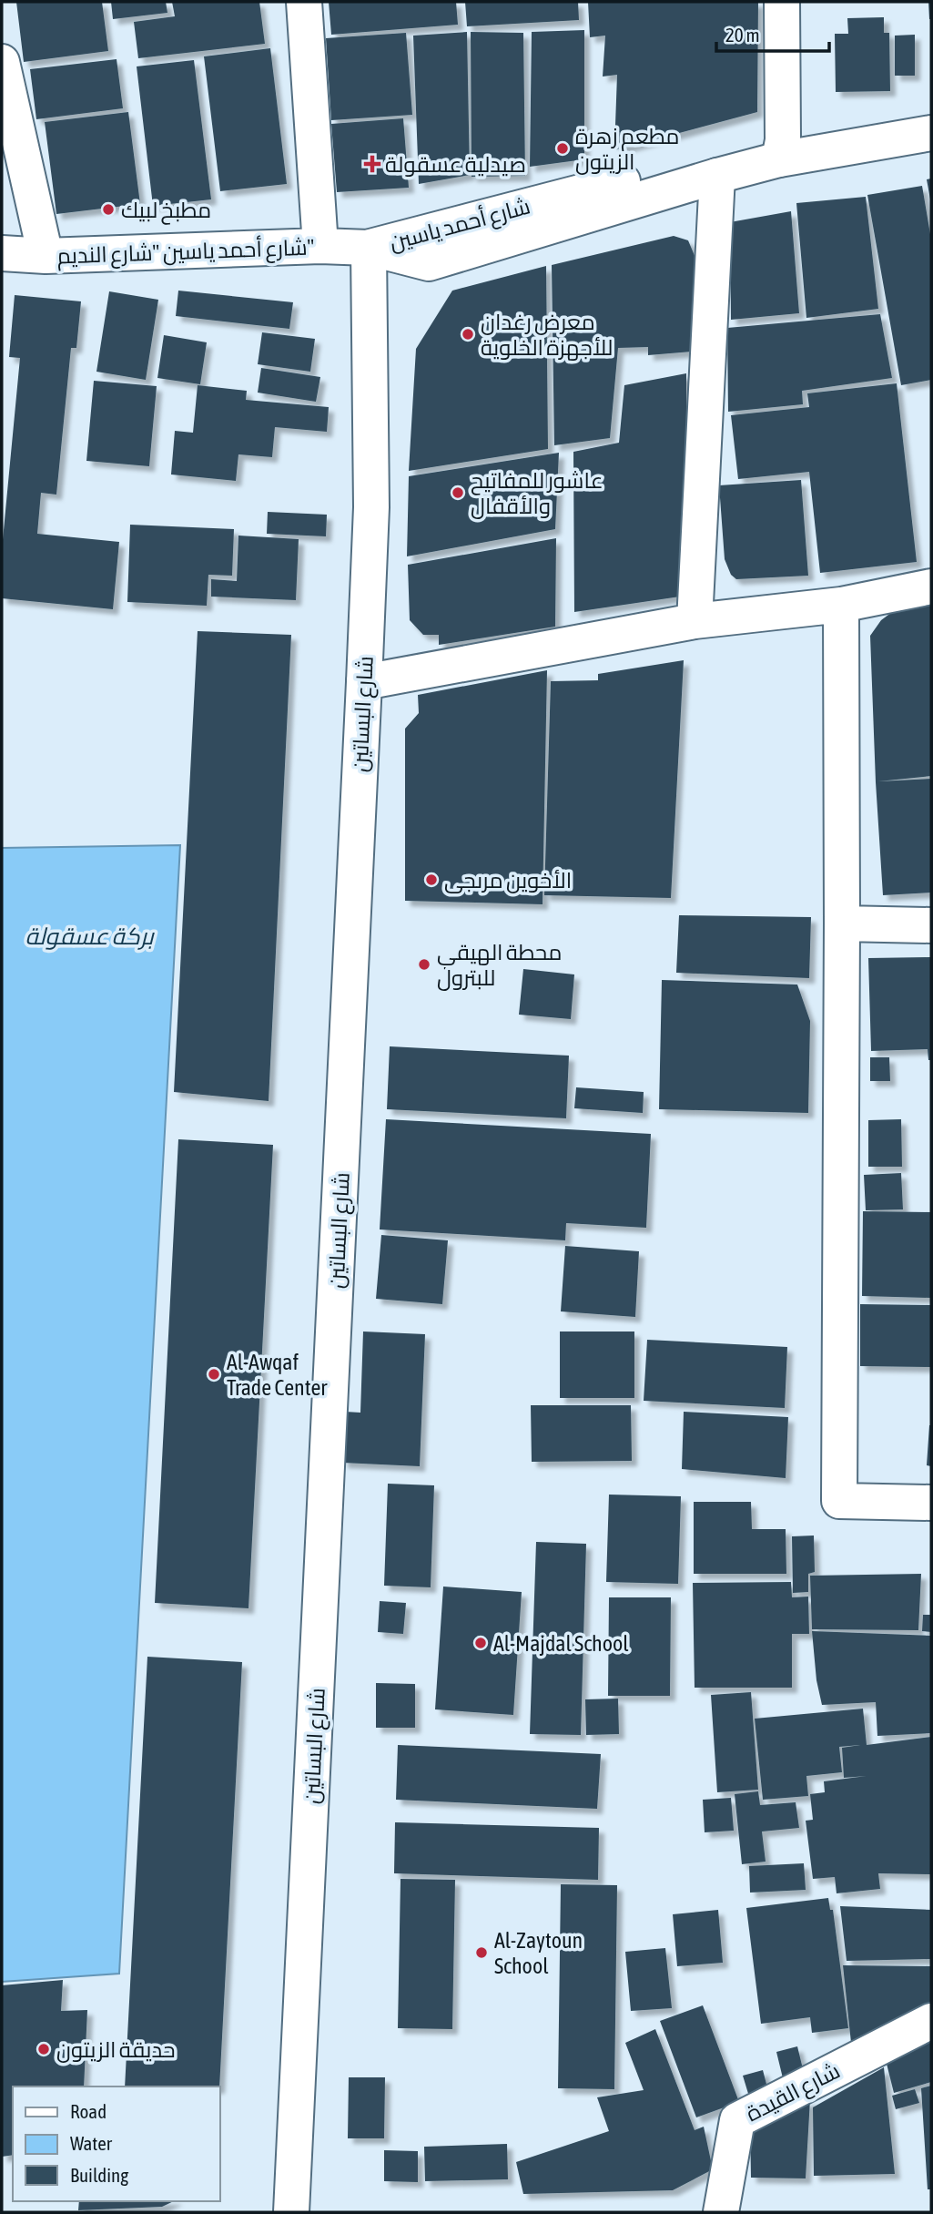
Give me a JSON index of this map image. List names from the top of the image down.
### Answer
{
  "streets": {
    "street": [
      "شارع أحمد ياسين",
      "شارع أحمد ياسين \"شارع النديم\"",
      "شارع البساتين",
      "شارع القيدة"
    ]
  },
  "crossings": [
    ["شارع أحمد ياسين", "شارع أحمد ياسين \"شارع النديم\""],
    ["شارع أحمد ياسين", "شارع البساتين"],
    ["شارع أحمد ياسين \"شارع النديم\"", "شارع البساتين"]
  ],
  "water": ["بركة عسقولة"],
  "places": {
    "other": [
      "مطعم زهرة الزيتون",
      "مطبخ لبيك",
      "معرض رغدان للأجهزة الخلوية",
      "عاشور للمفاتيح والأقفال",
      "الأخوين مرىجى",
      "محطة الهيقي للبترول",
      "Al-Awqaf Trade Center",
      "Al-Majdal School",
      "Al-Zaytoun School",
      "حديقة الزيتون"
    ],
    "health": ["صيدلية عسقولة"]
  },
  "legend": ["Road", "Water", "Building"],
  "scale_bar": "20 m"
}
